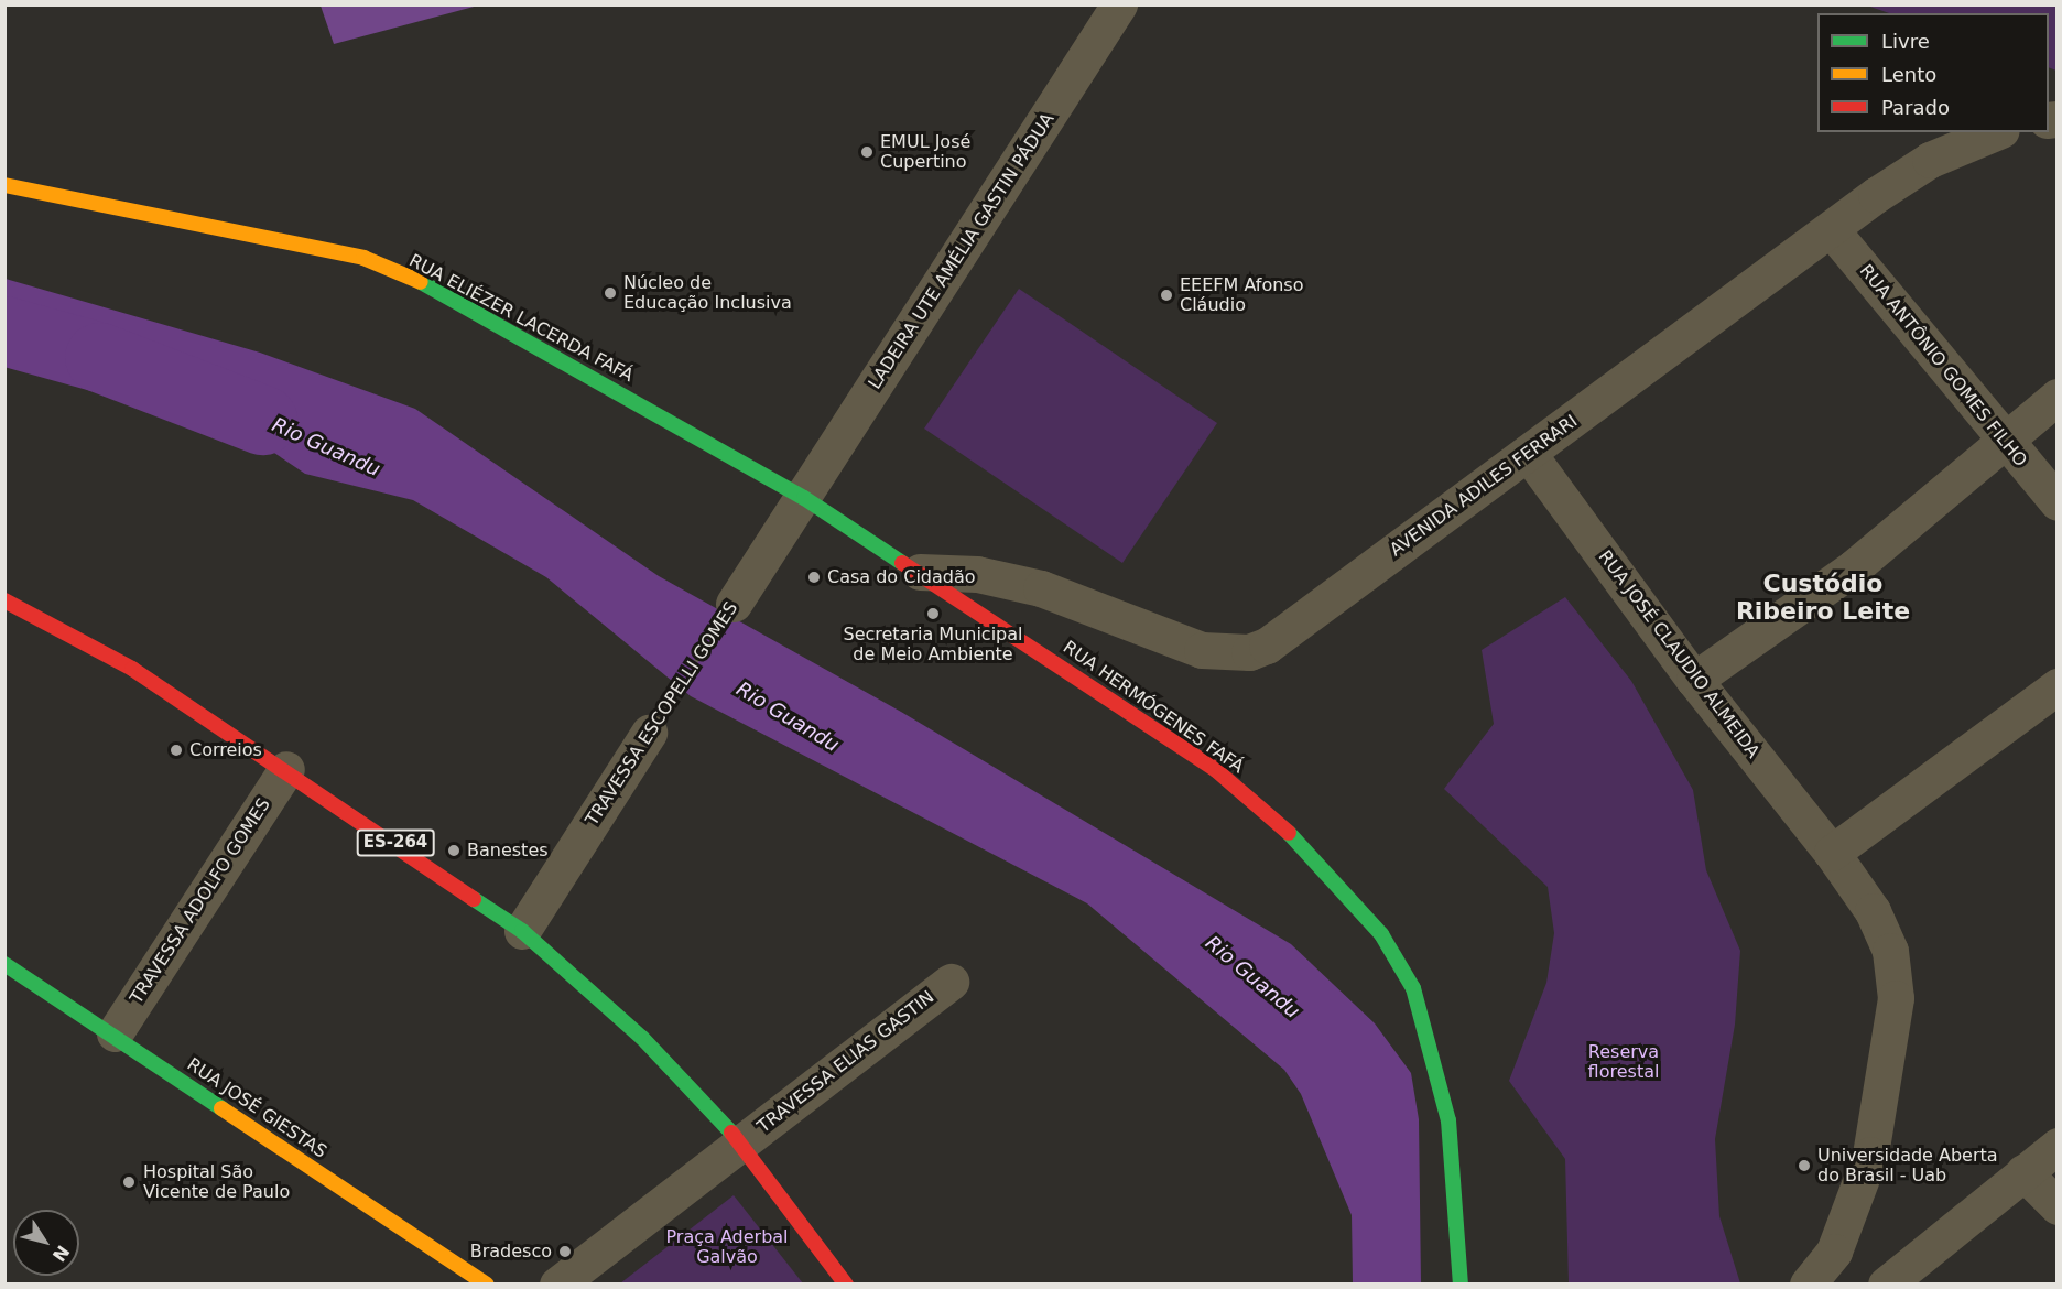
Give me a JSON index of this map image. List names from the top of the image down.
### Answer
{
  "streets": {
    "street": [
      "LADEIRA UTE AMÉLIA GASTIN PÁDUA",
      "RUA ELIÉZER LACERDA FAFÁ",
      "RUA ANTÔNIO GOMES FILHO",
      "AVENIDA ADILES FERRARI",
      "RUA JOSÉ CLAUDIO ALMEIDA",
      "RUA HERMÓGENES FAFÁ",
      "TRAVESSA ESCOPELLI GOMES",
      "ES-264",
      "TRAVESSA ADOLFO GOMES",
      "TRAVESSA ELIAS GASTIN",
      "RUA JOSÉ GIESTAS"
    ]
  },
  "crossings": [
    ["LADEIRA UTE AMÉLIA GASTIN PÁDUA", "RUA ELIÉZER LACERDA FAFÁ"],
    ["LADEIRA UTE AMÉLIA GASTIN PÁDUA", "RUA HERMÓGENES FAFÁ"],
    ["LADEIRA UTE AMÉLIA GASTIN PÁDUA", "TRAVESSA ESCOPELLI GOMES"],
    ["RUA ELIÉZER LACERDA FAFÁ", "RUA HERMÓGENES FAFÁ"],
    ["RUA ELIÉZER LACERDA FAFÁ", "TRAVESSA ESCOPELLI GOMES"],
    ["RUA ANTÔNIO GOMES FILHO", "AVENIDA ADILES FERRARI"],
    ["AVENIDA ADILES FERRARI", "RUA JOSÉ CLAUDIO ALMEIDA"],
    ["AVENIDA ADILES FERRARI", "RUA HERMÓGENES FAFÁ"],
    ["RUA HERMÓGENES FAFÁ", "TRAVESSA ESCOPELLI GOMES"],
    ["TRAVESSA ESCOPELLI GOMES", "ES-264"],
    ["ES-264", "TRAVESSA ADOLFO GOMES"],
    ["ES-264", "TRAVESSA ELIAS GASTIN"],
    ["TRAVESSA ADOLFO GOMES", "RUA JOSÉ GIESTAS"]
  ],
  "districts": ["Custódio Ribeiro Leite"],
  "water": ["Rio Guandu"],
  "parks": ["Reserva florestal", "Praça Aderbal Galvão"],
  "places": [
    "EMUL José Cupertino",
    "Núcleo de Educação Inclusiva",
    "EEEFM Afonso Cláudio",
    "Casa do Cidadão",
    "Secretaria Municipal de Meio Ambiente",
    "Correios",
    "Banestes",
    "Universidade Aberta do Brasil - Uab",
    "Hospital São Vicente de Paulo",
    "Bradesco"
  ],
  "legend": ["Livre", "Lento", "Parado"],
  "north": "bottom right"
}
